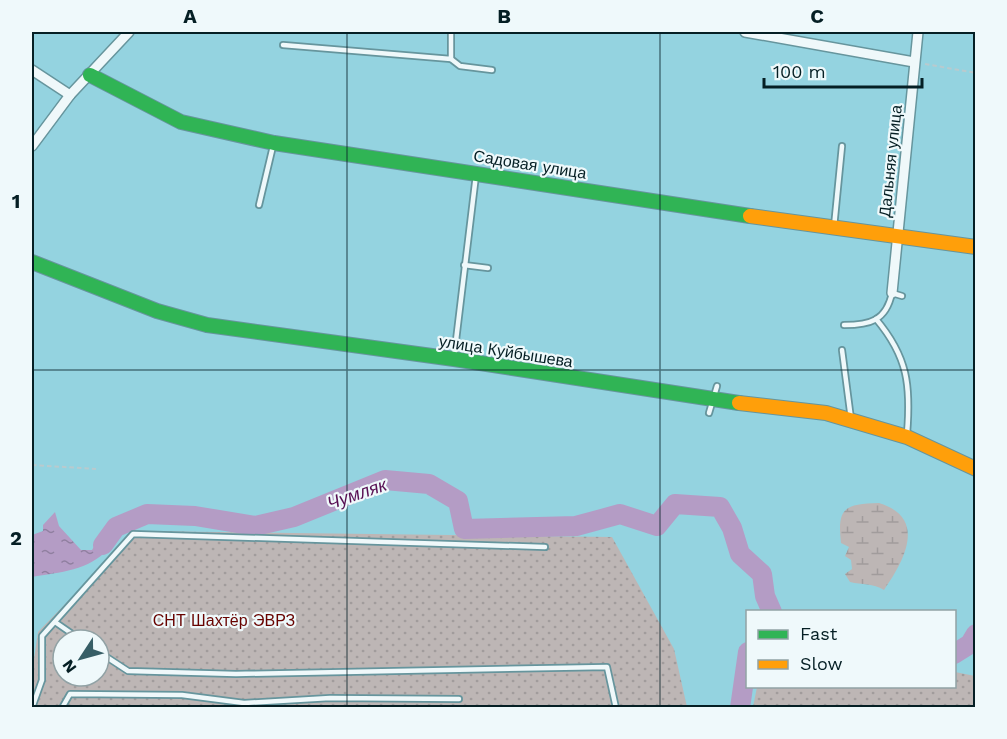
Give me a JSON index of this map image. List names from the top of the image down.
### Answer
{
  "streets": {
    "street": ["Дальняя улица", "Садовая улица", "улица Куйбышева"]
  },
  "crossings": [
    ["Дальняя улица", "Садовая улица"]
  ],
  "water": ["Чумляк"],
  "parks": ["СНТ Шахтёр ЭВРЗ"],
  "legend": ["Fast", "Slow"],
  "scale_bar": "100 m",
  "north": "bottom left",
  "grid": {
    "columns": ["A", "B", "C"],
    "rows": ["1", "2"]
  }
}
